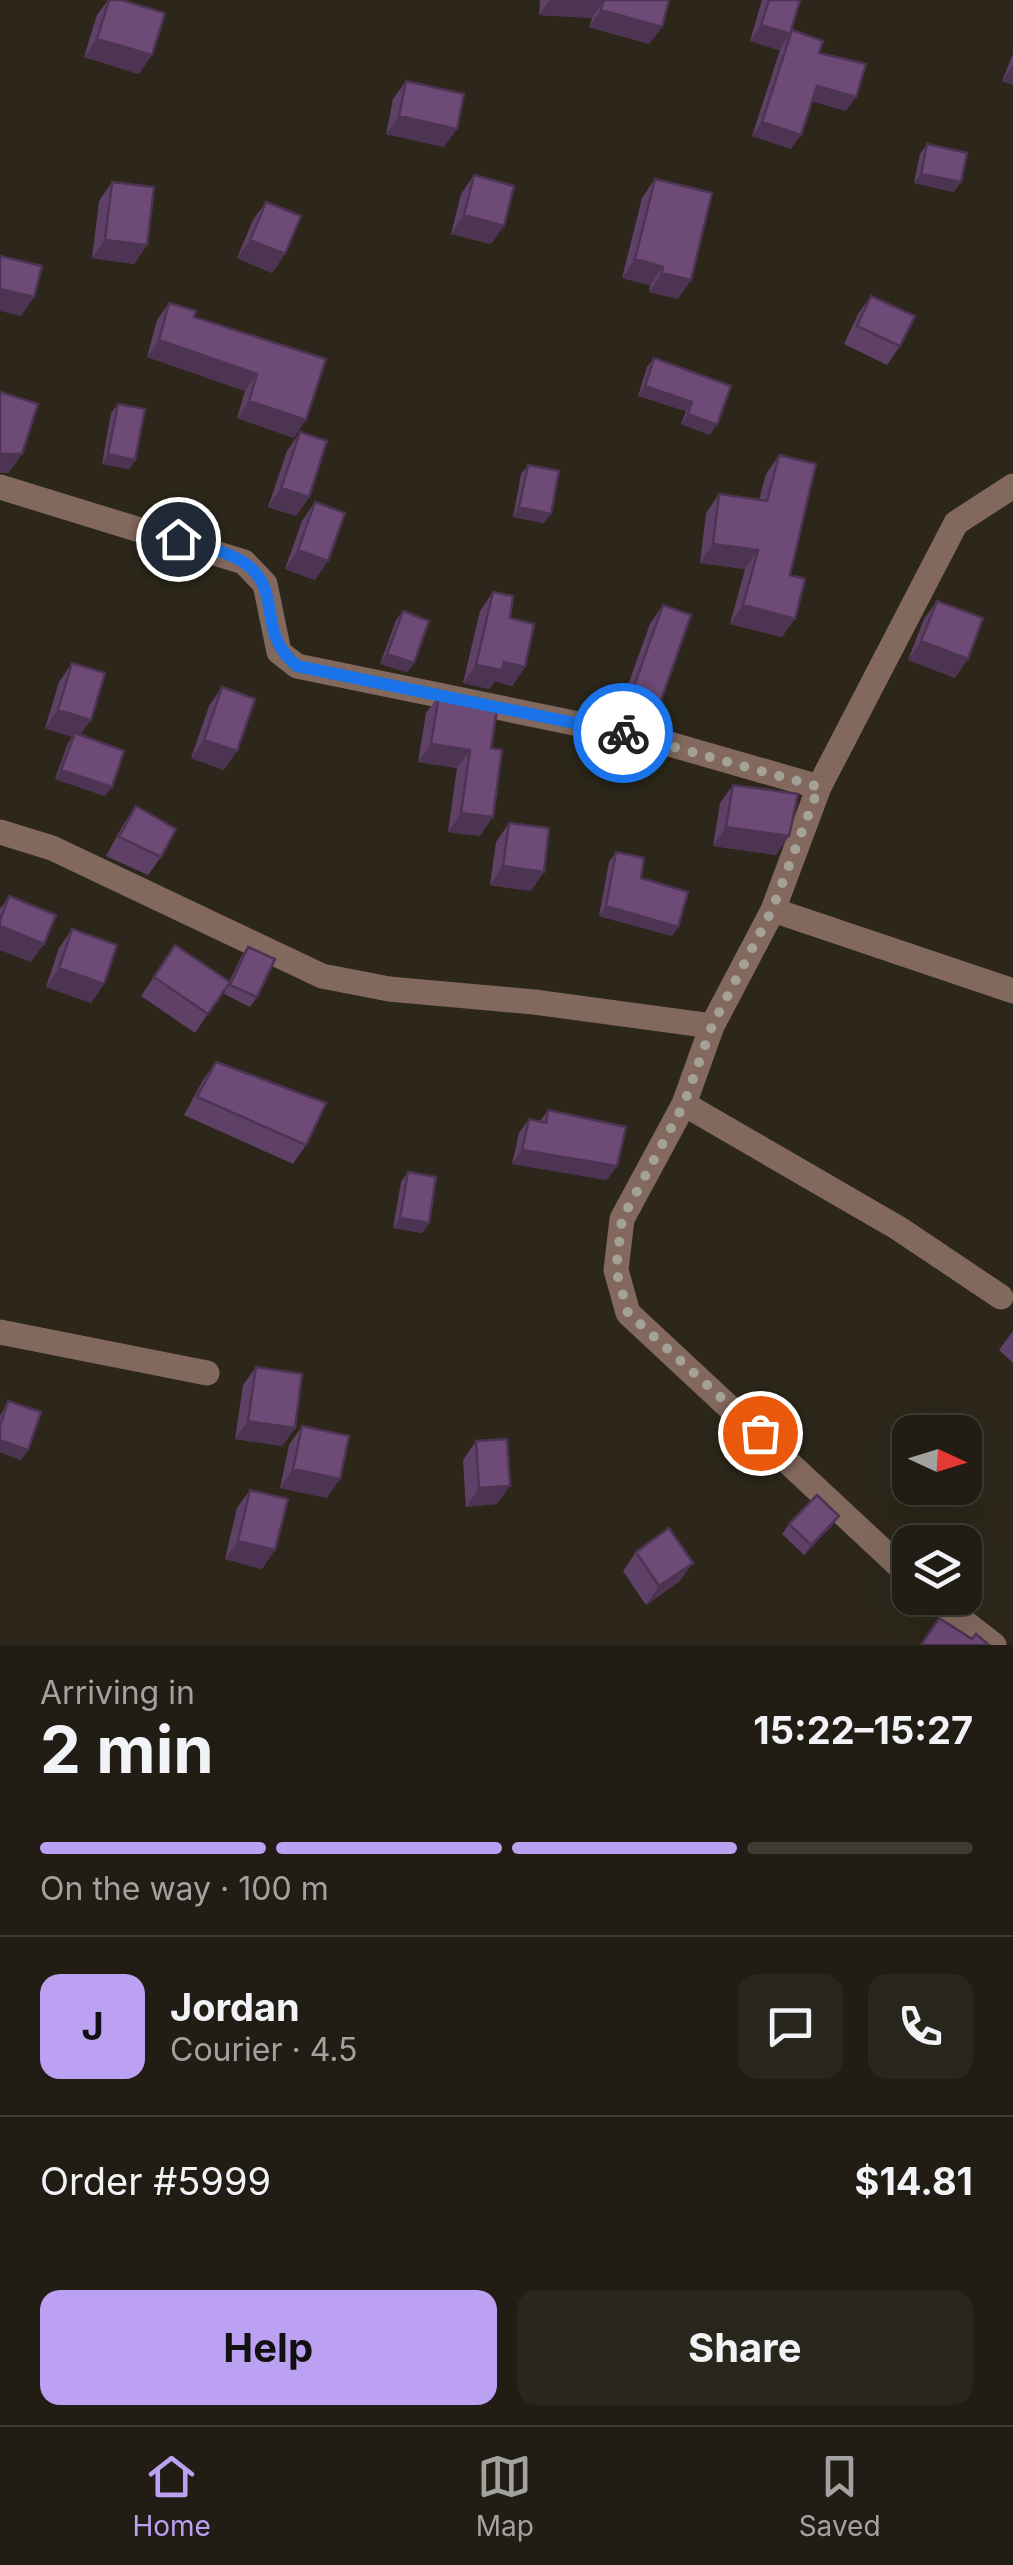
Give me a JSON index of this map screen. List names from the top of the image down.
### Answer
{
  "north": "right",
  "page": {
    "heading": ["2 min", "Arriving in", "15:22–15:27"],
    "panel": [
      "Jordan",
      "Courier · 4.5",
      "Order #5999",
      "$14.81"
    ],
    "bar": "On the way · 100 m",
    "round": "J",
    "buttons": ["Help", "Share"],
    "tabs": ["Home", "Map", "Saved"]
  }
}
